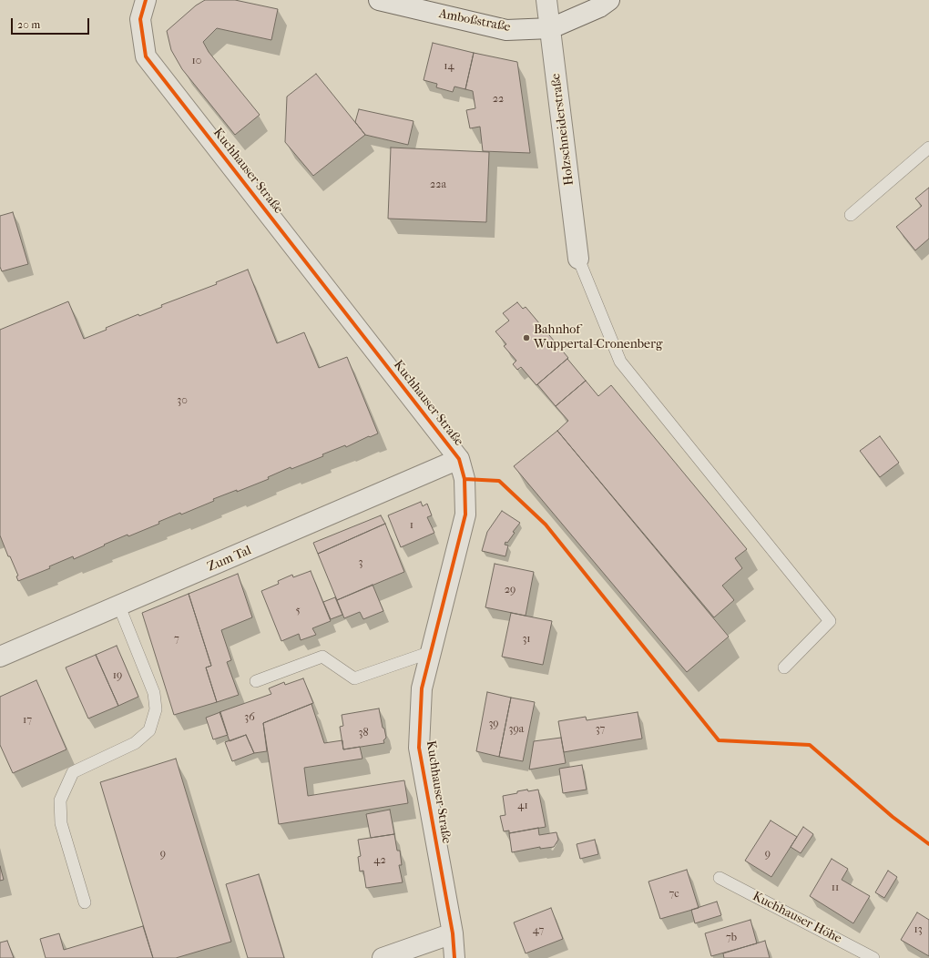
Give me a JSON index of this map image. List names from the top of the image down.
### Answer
{
  "streets": {
    "street": [
      "Amboßstraße",
      "Holzschneiderstraße",
      "Kuchhauser Straße",
      "Zum Tal"
    ],
    "lane": ["Kuchhauser Höhe"]
  },
  "crossings": [
    ["Amboßstraße", "Holzschneiderstraße"],
    ["Kuchhauser Straße", "Zum Tal"]
  ],
  "places": ["Bahnhof Wuppertal-Cronenberg"],
  "house_numbers": [
    "10",
    "14",
    "22",
    "22a",
    "30",
    "1",
    "3",
    "29",
    "5",
    "7",
    "31",
    "19",
    "36",
    "17",
    "39",
    "39a",
    "37",
    "38",
    "41",
    "9",
    "9",
    "42",
    "11",
    "7c",
    "13",
    "47",
    "7b"
  ],
  "scale_bar": "20 m"
}
